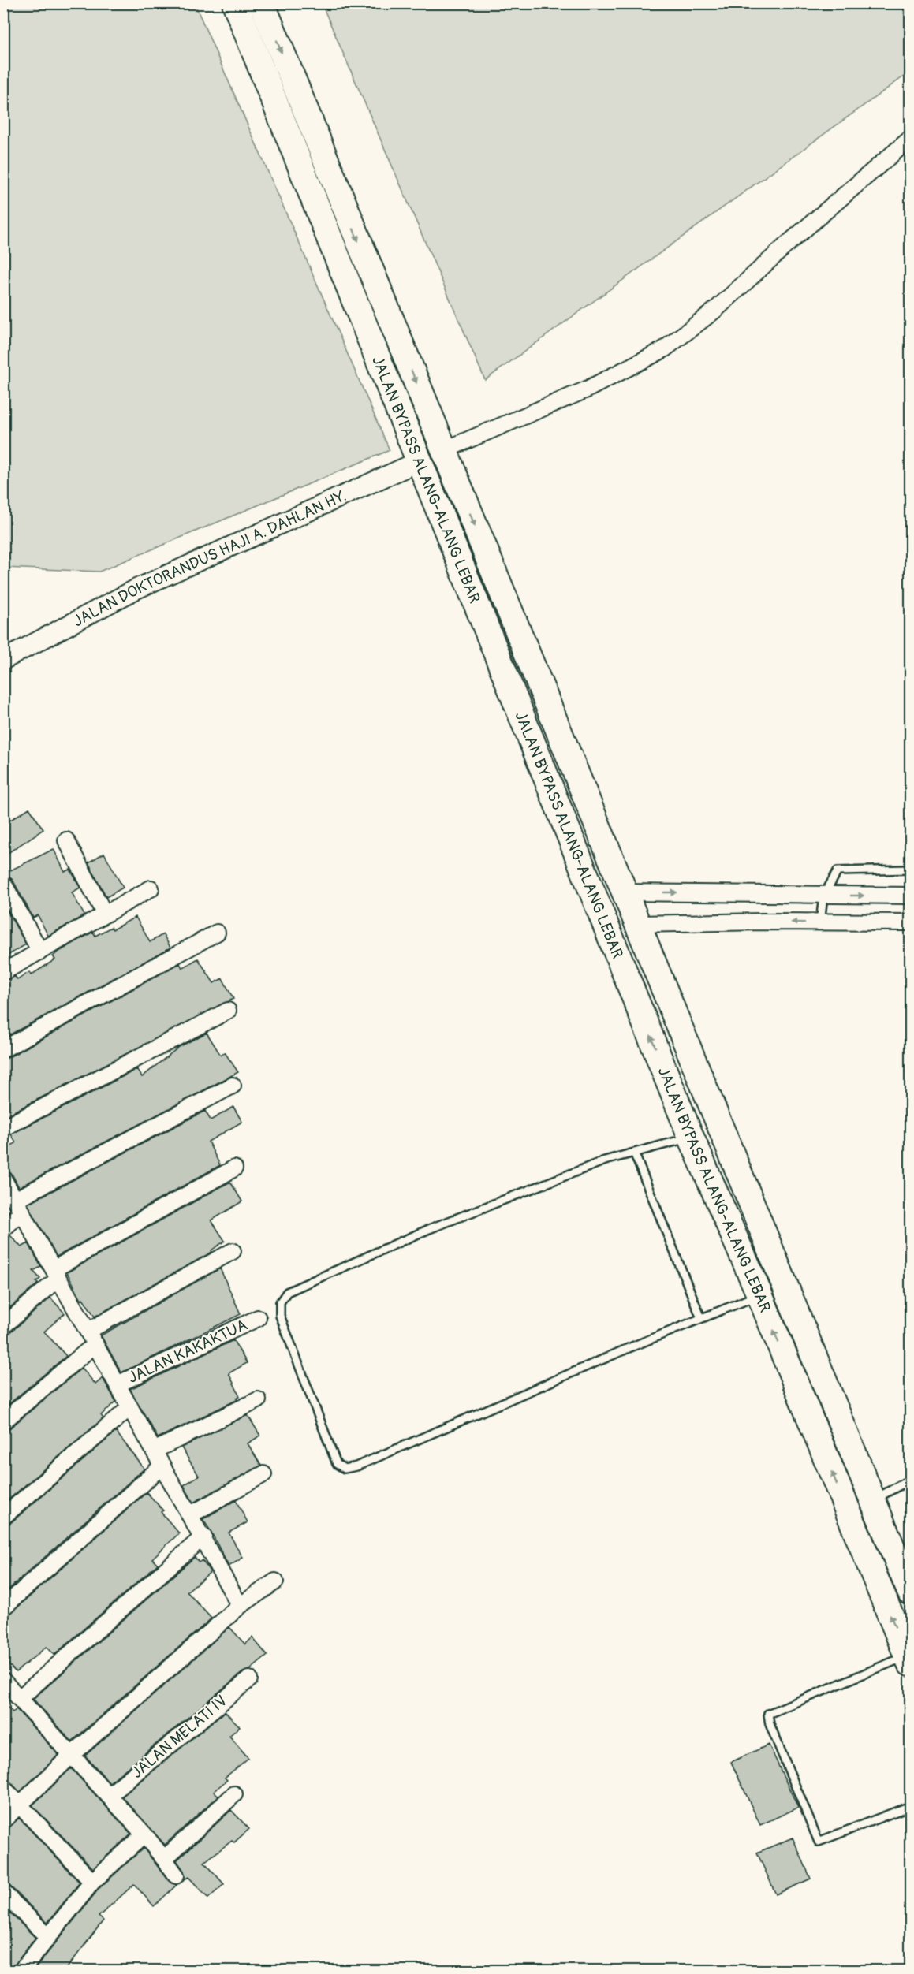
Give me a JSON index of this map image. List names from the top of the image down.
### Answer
{
  "streets": {
    "highway": ["JALAN BYPASS ALANG-ALANG LEBAR"],
    "street": ["JALAN DOKTORANDUS HAJI A. DAHLAN HY.", "JALAN KAKAKTUA", "JALAN MELATI IV"]
  },
  "crossings": [
    ["JALAN BYPASS ALANG-ALANG LEBAR", "JALAN DOKTORANDUS HAJI A. DAHLAN HY."]
  ]
}
